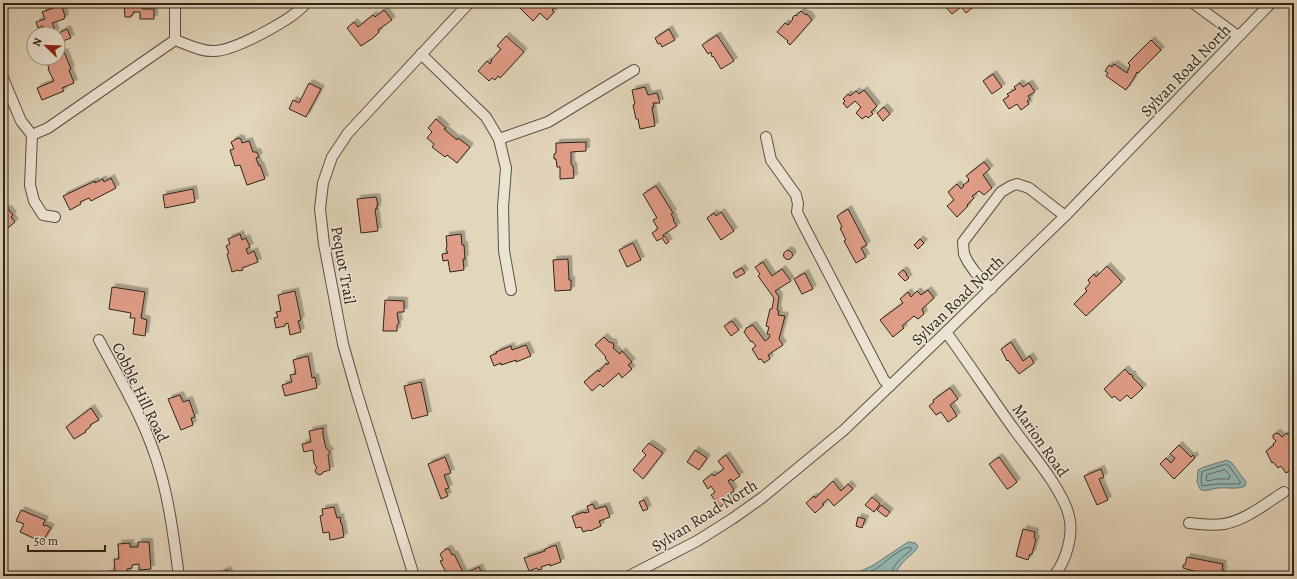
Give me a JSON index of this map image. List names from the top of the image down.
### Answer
{
  "streets": {
    "street": [
      "Sylvan Road North",
      "Pequot Trail",
      "Cobble Hill Road",
      "Marion Road"
    ]
  },
  "crossings": [
    ["Sylvan Road North", "Marion Road"]
  ],
  "scale_bar": "50 m",
  "north": "top left"
}
